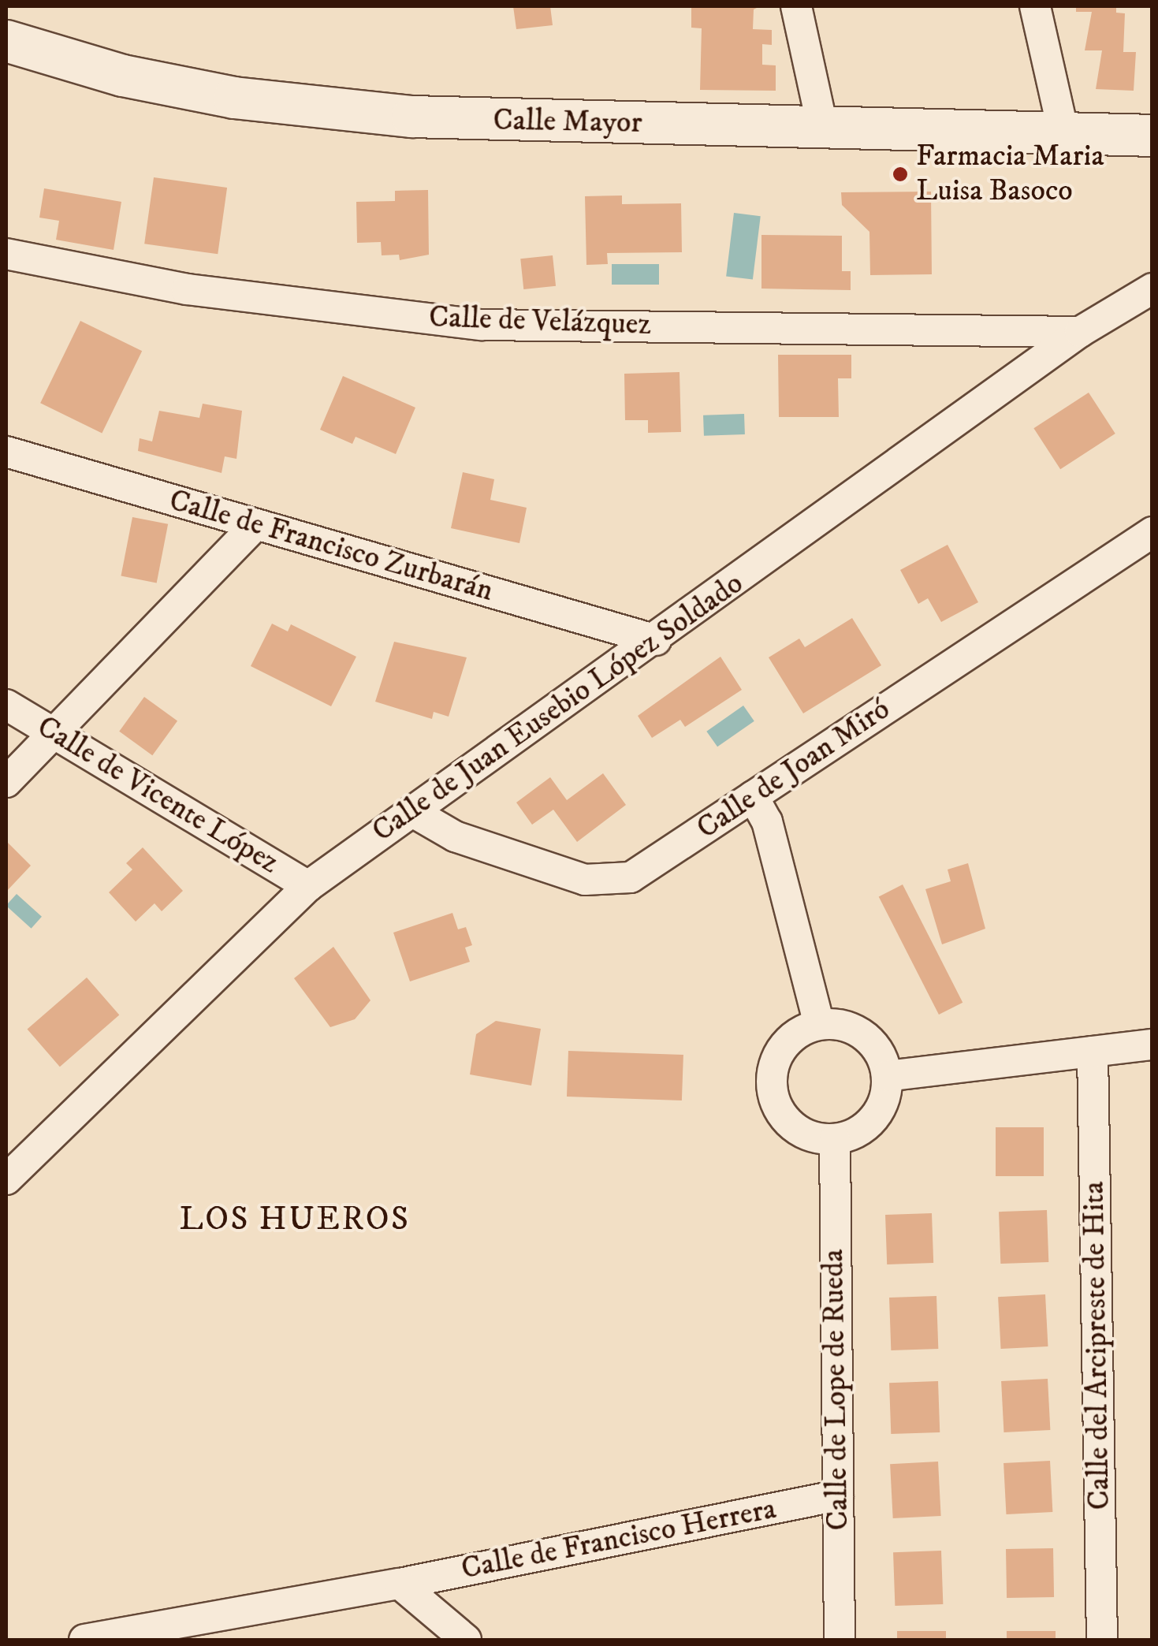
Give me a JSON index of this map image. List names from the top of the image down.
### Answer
{
  "streets": {
    "street": [
      "Calle Mayor",
      "Calle de Velázquez",
      "Calle de Francisco Zurbarán",
      "Calle de Juan Eusebio López Soldado",
      "Calle de Joan Miró",
      "Calle de Vicente López",
      "Calle del Arcipreste de Hita",
      "Calle de Lope de Rueda",
      "Calle de Francisco Herrera"
    ]
  },
  "crossings": [
    ["Calle de Velázquez", "Calle de Juan Eusebio López Soldado"],
    ["Calle de Francisco Zurbarán", "Calle de Juan Eusebio López Soldado"],
    ["Calle de Juan Eusebio López Soldado", "Calle de Joan Miró"],
    ["Calle de Juan Eusebio López Soldado", "Calle de Vicente López"],
    ["Calle de Lope de Rueda", "Calle de Francisco Herrera"]
  ],
  "districts": ["LOS HUEROS"],
  "places": ["Farmacia Maria Luisa Basoco"]
}
